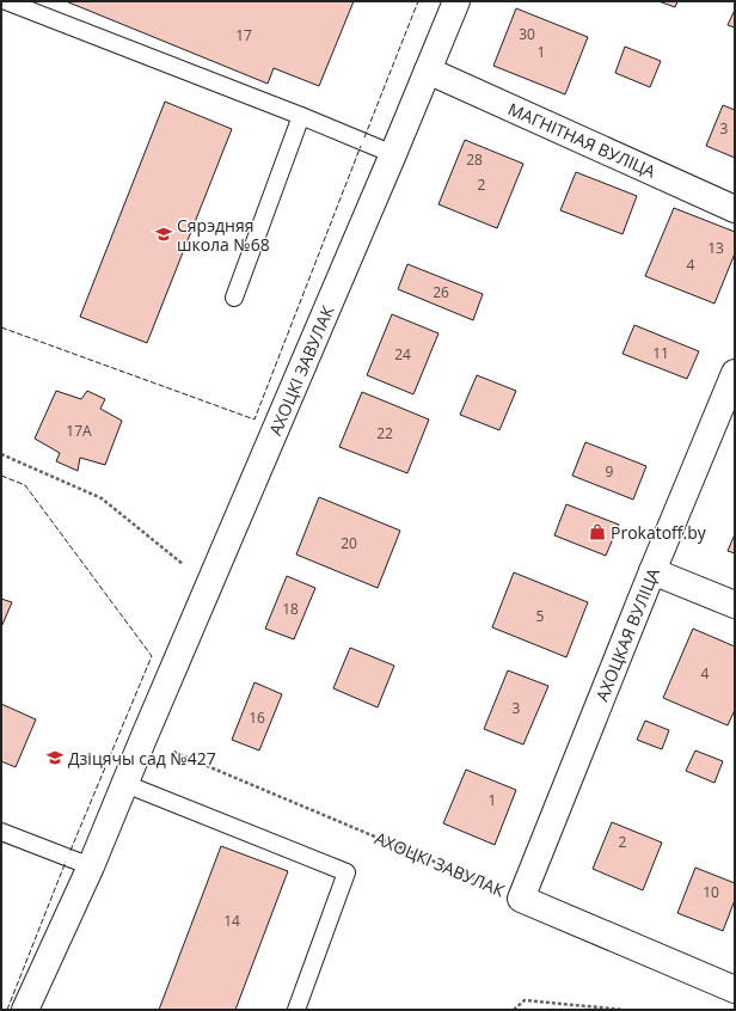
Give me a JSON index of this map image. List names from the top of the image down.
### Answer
{
  "streets": {
    "street": ["МАГНІТНАЯ ВУЛІЦА", "АХОЦКІ ЗАВУЛАК", "АХОЦКАЯ ВУЛІЦА"]
  },
  "crossings": [
    ["МАГНІТНАЯ ВУЛІЦА", "АХОЦКІ ЗАВУЛАК"],
    ["АХОЦКІ ЗАВУЛАК", "АХОЦКАЯ ВУЛІЦА"]
  ],
  "places": {
    "school or university": ["Сярэдняя школа №68", "Дзіцячы сад №427"],
    "shop": ["Prokatoff.by"]
  },
  "house_numbers": [
    "30",
    "17",
    "1",
    "3",
    "28",
    "2",
    "13",
    "4",
    "26",
    "11",
    "24",
    "17А",
    "22",
    "9",
    "20",
    "18",
    "5",
    "4",
    "3",
    "16",
    "1",
    "2",
    "10",
    "14"
  ]
}
